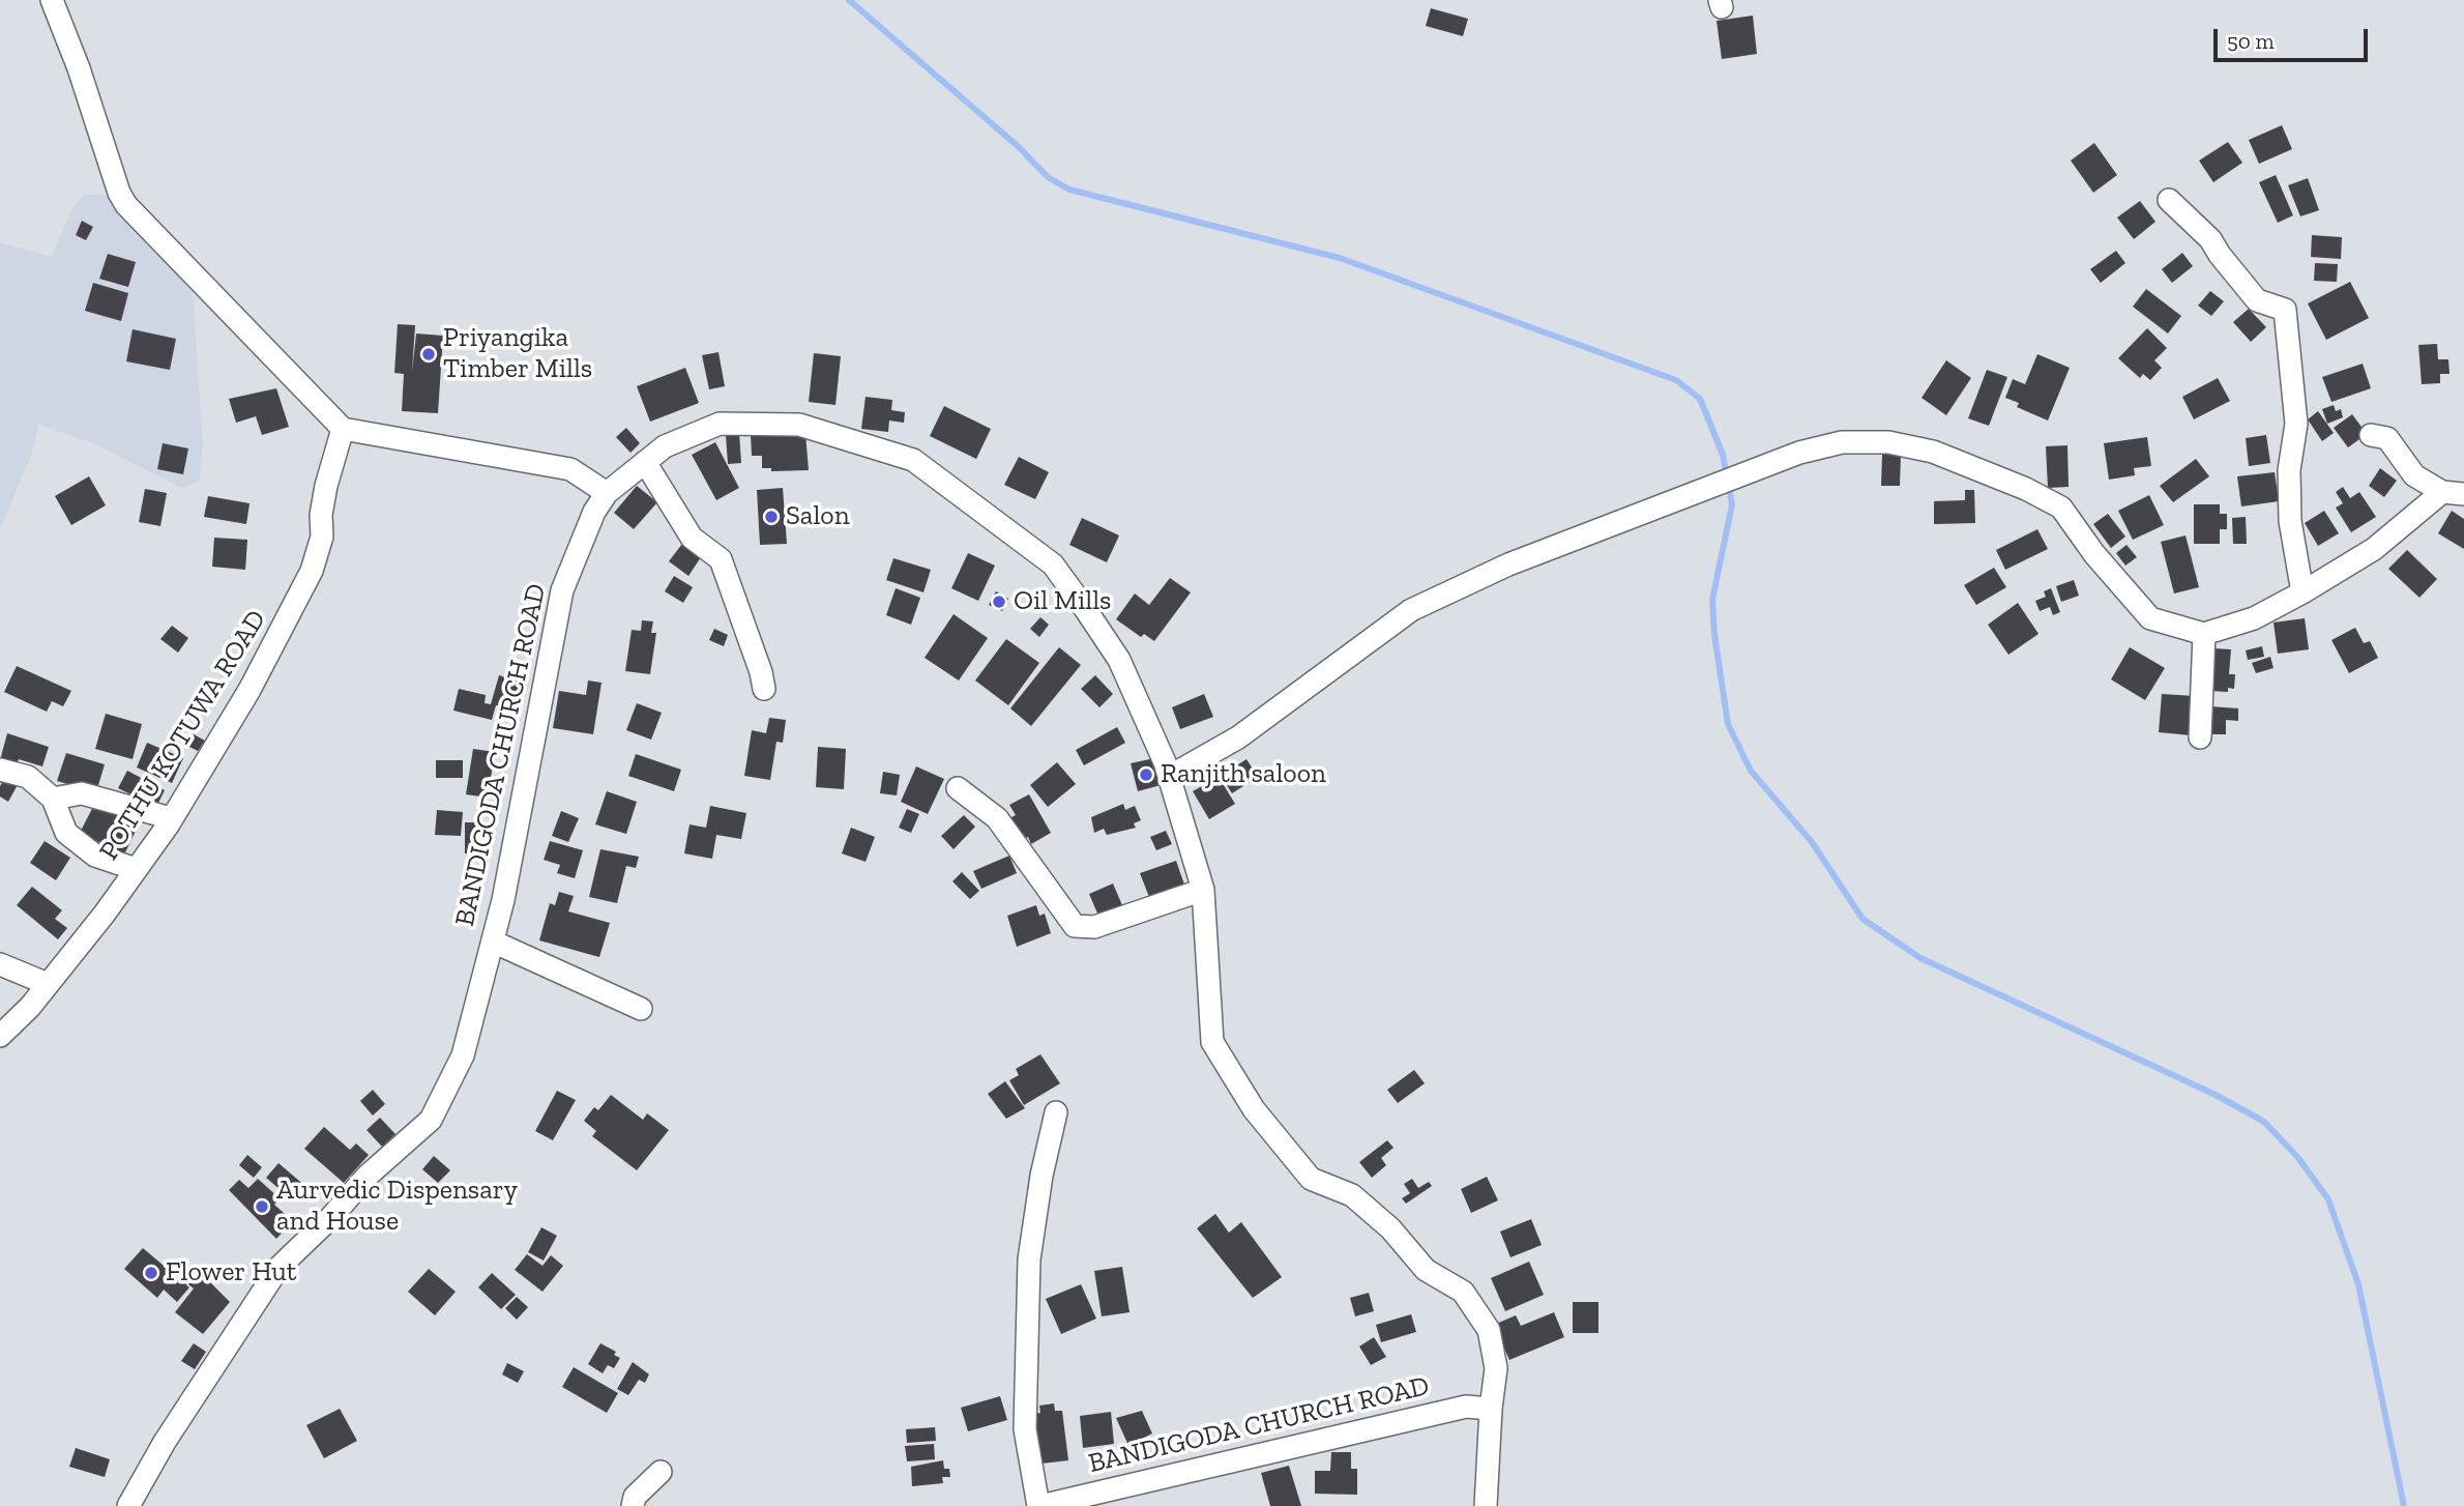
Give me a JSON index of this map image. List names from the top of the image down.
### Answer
{
  "streets": {
    "street": ["POTHU KOTUWA ROAD", "BANDIGODA CHURCH ROAD"]
  },
  "places": [
    "Priyangika Timber Mills",
    "Salon",
    "Oil Mills",
    "Ranjith saloon",
    "Aurvedic Dispensary and House",
    "Flower Hut"
  ],
  "scale_bar": "50 m"
}
